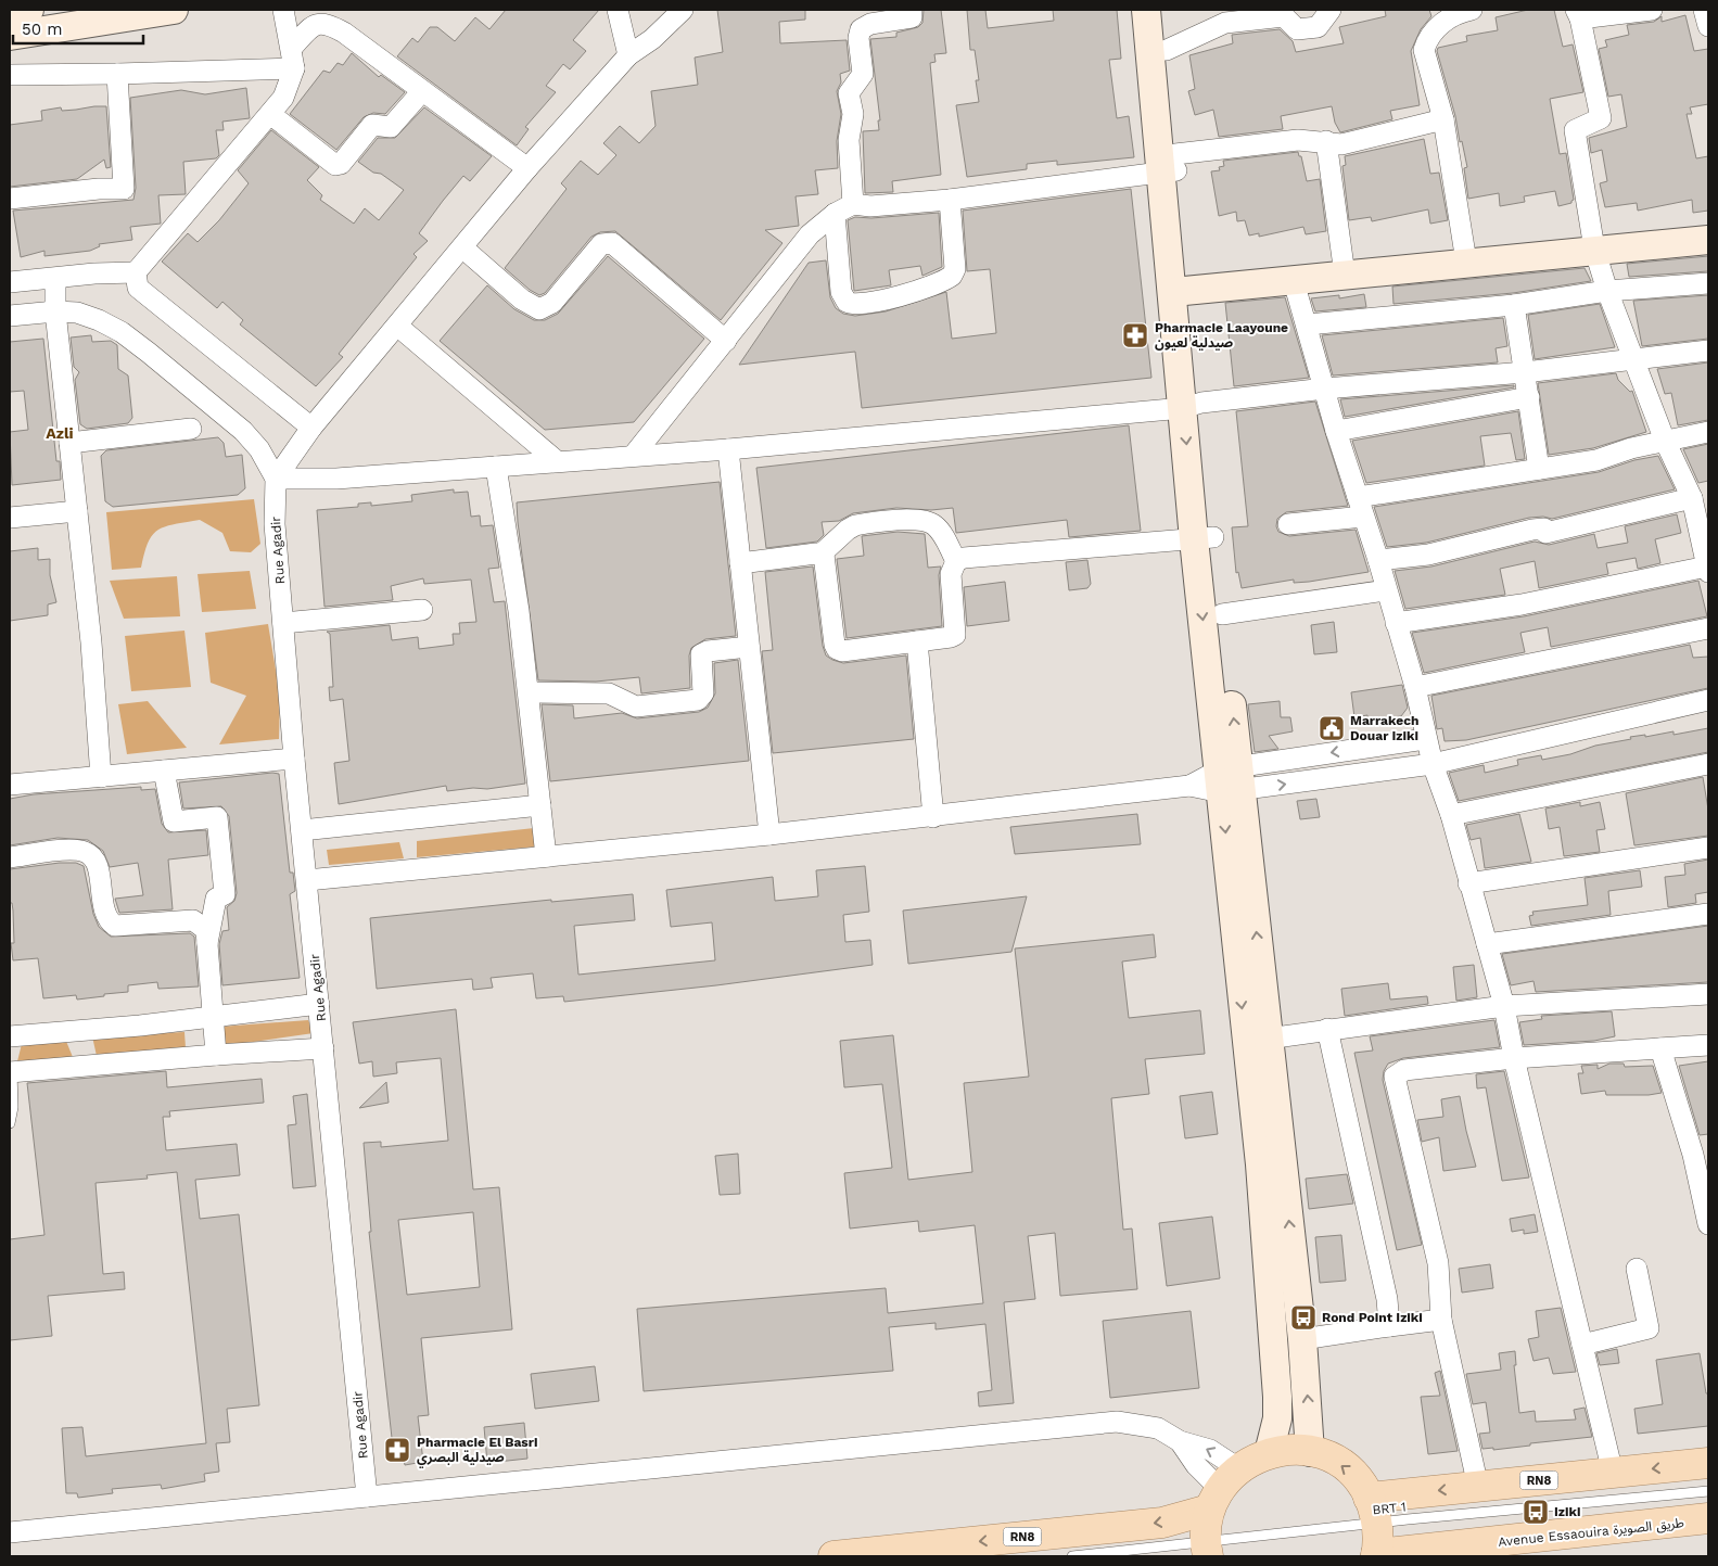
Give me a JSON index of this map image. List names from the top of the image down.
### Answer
{
  "streets": {
    "main road": ["RN8", "Avenue Essaouira طريق الصويرة"],
    "street": ["Rue Agadir"],
    "lane": ["BRT 1"]
  },
  "crossings": [
    ["RN8", "BRT 1"]
  ],
  "districts": ["Azli"],
  "places": {
    "pharmacy": ["Pharmacie Laayoune صيدلية لعيون", "Pharmacie El Basri صيدلية البصري"],
    "public building": ["Marrakech Douar Iziki"],
    "bus stop": ["Rond Point Iziki", "Iziki"]
  },
  "scale_bar": "50 m"
}
